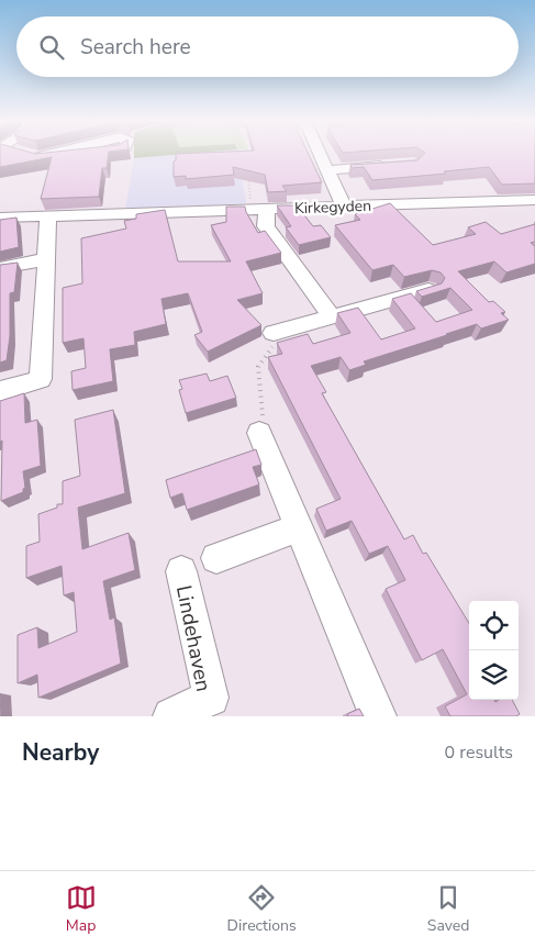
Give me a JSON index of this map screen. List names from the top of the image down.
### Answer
{
  "streets": {
    "street": ["Kirkegyden", "Lindehaven"]
  },
  "page": {
    "search": "Search here",
    "heading": ["Nearby", "0 results"],
    "nav": ["Map", "Directions", "Saved"]
  }
}
